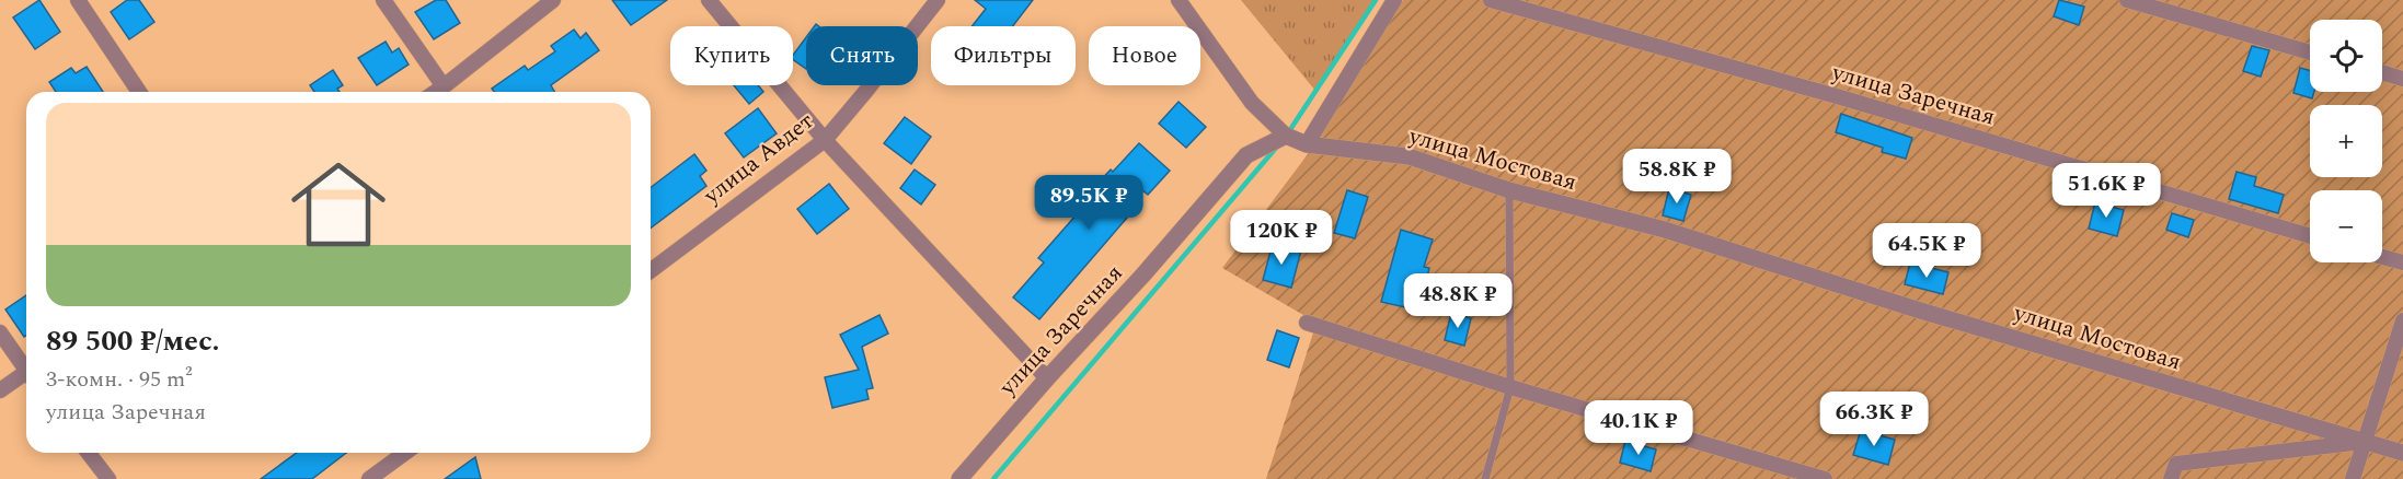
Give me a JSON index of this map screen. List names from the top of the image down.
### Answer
{
  "streets": {
    "street": ["улица Заречная", "улица Авдет", "улица Мостовая"]
  },
  "crossings": [
    ["улица Заречная", "улица Мостовая"]
  ],
  "page": {
    "map_buttons": ["+", "−"],
    "chip": [
      "Купить",
      "Снять",
      "Фильтры",
      "Новое"
    ],
    "list": [
      {
        "name": "89 500 ₽/мес.",
        "note": "3-комн. · 95 m² · улица Заречная"
      }
    ],
    "price": [
      "58.8K ₽",
      "51.6K ₽",
      "89.5K ₽",
      "120K ₽",
      "64.5K ₽",
      "48.8K ₽",
      "66.3K ₽",
      "40.1K ₽"
    ]
  }
}
